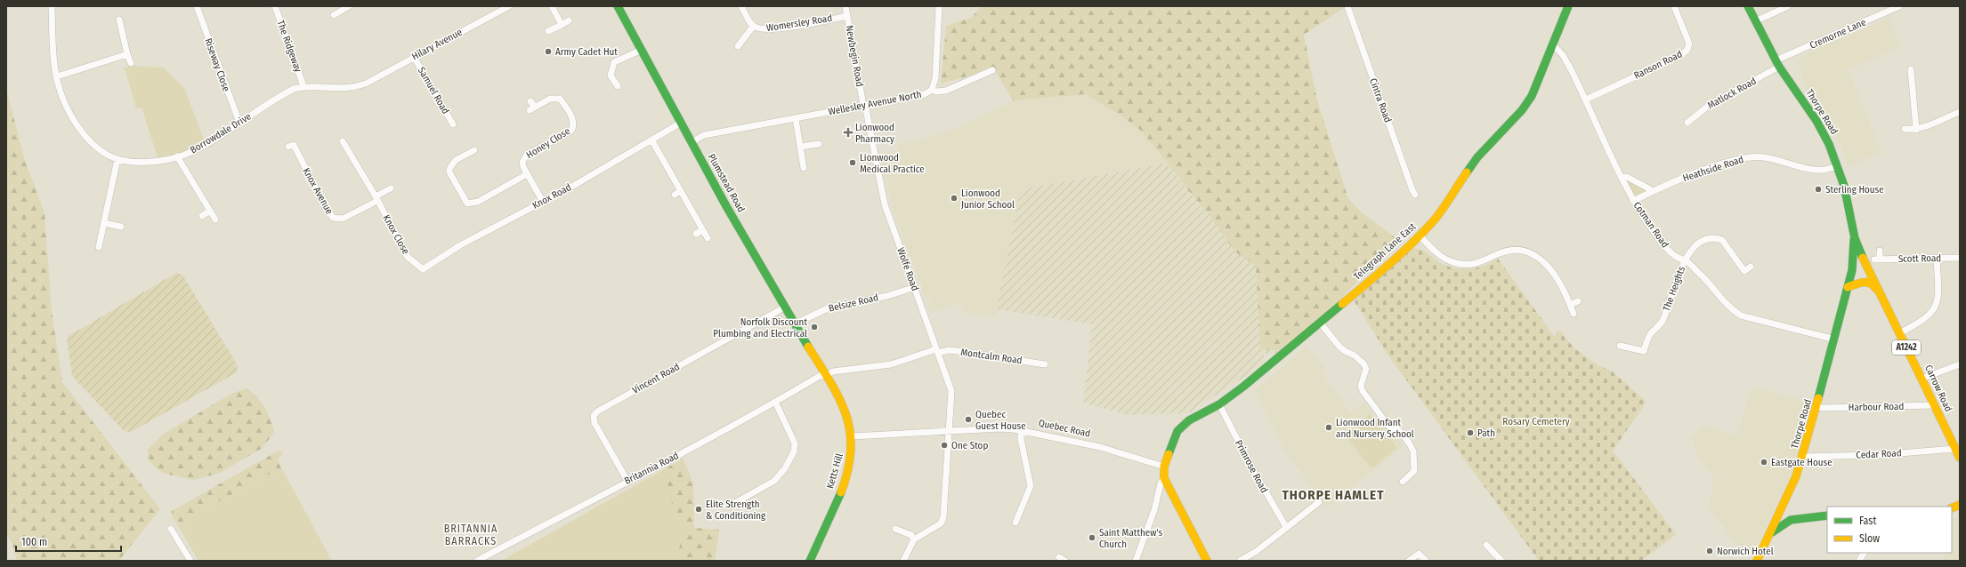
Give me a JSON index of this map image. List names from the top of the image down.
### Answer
{
  "streets": {
    "main road": [
      "Thorpe Road",
      "Plumstead Road",
      "Telegraph Lane East",
      "A1242",
      "Carrow Road",
      "Ketts Hill"
    ],
    "street": [
      "Womersley Road",
      "Cremorne Lane",
      "Hilary Avenue",
      "The Ridgeway",
      "Newbegin Road",
      "Riseway Close",
      "Ranson Road",
      "Samuel Road",
      "Matlock Road",
      "Cintra Road",
      "Wellesley Avenue North",
      "Borrowdale Drive",
      "Honey Close",
      "Heathside Road",
      "Knox Avenue",
      "Knox Road",
      "Cotman Road",
      "Knox Close",
      "Scott Road",
      "Wolfe Road",
      "The Heights",
      "Belsize Road",
      "Montcalm Road",
      "Vincent Road",
      "Harbour Road",
      "Quebec Road",
      "Cedar Road",
      "Primrose Road",
      "Britannia Road"
    ]
  },
  "crossings": [
    ["Womersley Road", "Newbegin Road"],
    ["Cremorne Lane", "Matlock Road"],
    ["Cremorne Lane", "Thorpe Road"],
    ["Hilary Avenue", "Samuel Road"],
    ["Hilary Avenue", "Borrowdale Drive"],
    ["The Ridgeway", "Borrowdale Drive"],
    ["Newbegin Road", "Wellesley Avenue North"],
    ["Newbegin Road", "Wolfe Road"],
    ["Riseway Close", "Borrowdale Drive"],
    ["Ranson Road", "Cotman Road"],
    ["Matlock Road", "Thorpe Road"],
    ["Wellesley Avenue North", "Plumstead Road"],
    ["Wellesley Avenue North", "Wolfe Road"],
    ["Thorpe Road", "Heathside Road"],
    ["Thorpe Road", "Cotman Road"],
    ["Thorpe Road", "A1242"],
    ["Thorpe Road", "Carrow Road"],
    ["Thorpe Road", "Harbour Road"],
    ["Thorpe Road", "Cedar Road"],
    ["Honey Close", "Knox Road"],
    ["Heathside Road", "Cotman Road"],
    ["Plumstead Road", "Knox Road"],
    ["Plumstead Road", "Belsize Road"],
    ["Plumstead Road", "Vincent Road"],
    ["Plumstead Road", "Britannia Road"],
    ["Plumstead Road", "Ketts Hill"],
    ["Knox Avenue", "Knox Close"],
    ["Knox Road", "Knox Close"],
    ["Cotman Road", "Telegraph Lane East"],
    ["Cotman Road", "The Heights"],
    ["Telegraph Lane East", "Quebec Road"],
    ["Telegraph Lane East", "Primrose Road"],
    ["Wolfe Road", "Belsize Road"],
    ["Wolfe Road", "Montcalm Road"],
    ["Wolfe Road", "Quebec Road"],
    ["Wolfe Road", "Britannia Road"],
    ["A1242", "Carrow Road"],
    ["Montcalm Road", "Britannia Road"],
    ["Vincent Road", "Britannia Road"],
    ["Carrow Road", "Harbour Road"],
    ["Carrow Road", "Cedar Road"],
    ["Quebec Road", "Ketts Hill"],
    ["Britannia Road", "Ketts Hill"]
  ],
  "districts": ["THORPE HAMLET", "BRITANNIA BARRACKS"],
  "parks": ["Rosary Cemetery"],
  "places": {
    "other": [
      "Army Cadet Hut",
      "Lionwood Medical Practice",
      "Sterling House",
      "Lionwood Junior School",
      "Norfolk Discount Plumbing and Electrical",
      "Quebec Guest House",
      "Lionwood Infant and Nursery School",
      "Path",
      "One Stop",
      "Eastgate House",
      "Elite Strength & Conditioning",
      "Saint Matthew's Church",
      "Norwich Hotel"
    ],
    "health": ["Lionwood Pharmacy"]
  },
  "legend": ["Fast", "Slow"],
  "scale_bar": "100 m"
}
